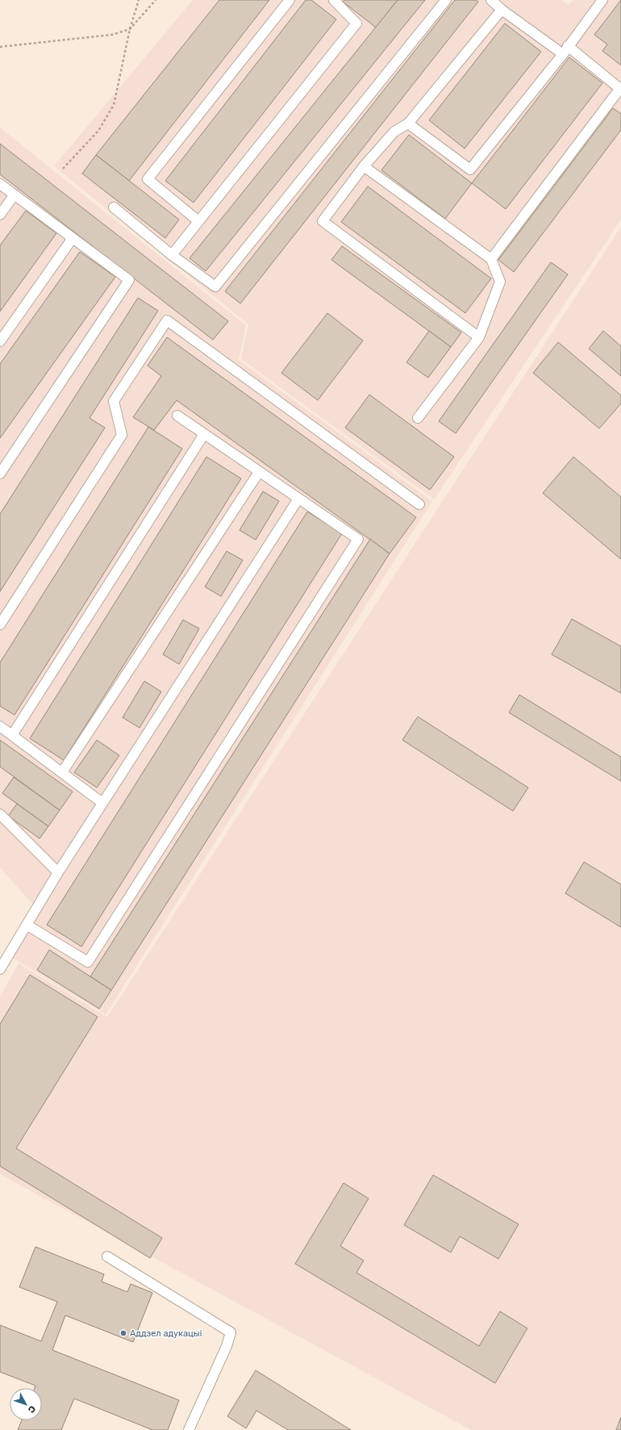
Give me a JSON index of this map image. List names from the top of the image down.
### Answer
{
  "places": ["Аддзел адукацыі"],
  "north": "bottom right"
}
